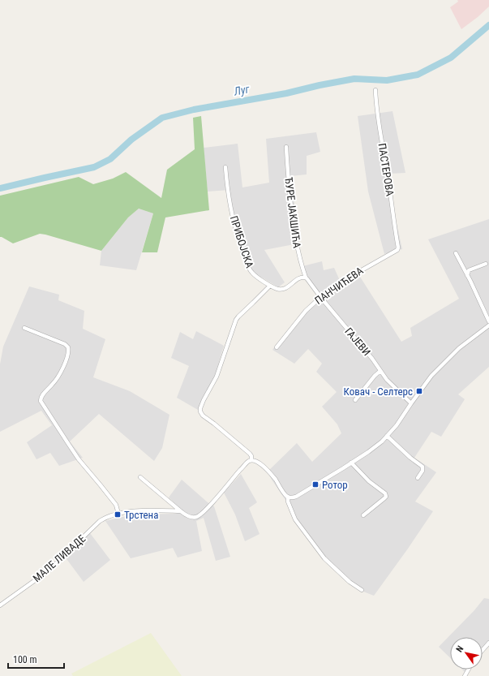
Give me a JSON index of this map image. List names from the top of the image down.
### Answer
{
  "streets": {
    "street": [
      "ПАСТЕРОВА",
      "ЂУРЕ ЈАКШИЋА",
      "ПРИБОЈСКА",
      "ПАНЧИЋЕВА",
      "ГАЈЕВИ",
      "МАЛЕ ЛИВАДЕ"
    ]
  },
  "crossings": [
    ["ПАСТЕРОВА", "ПАНЧИЋЕВА"],
    ["ЂУРЕ ЈАКШИЋА", "ПРИБОЈСКА"],
    ["ЂУРЕ ЈАКШИЋА", "ГАЈЕВИ"],
    ["ПРИБОЈСКА", "ГАЈЕВИ"],
    ["ПАНЧИЋЕВА", "ГАЈЕВИ"]
  ],
  "water": ["Луг"],
  "places": {
    "transit": ["Ковач - Селтерс", "Ротор", "Трстена"]
  },
  "scale_bar": "100 m",
  "north": "top left"
}
